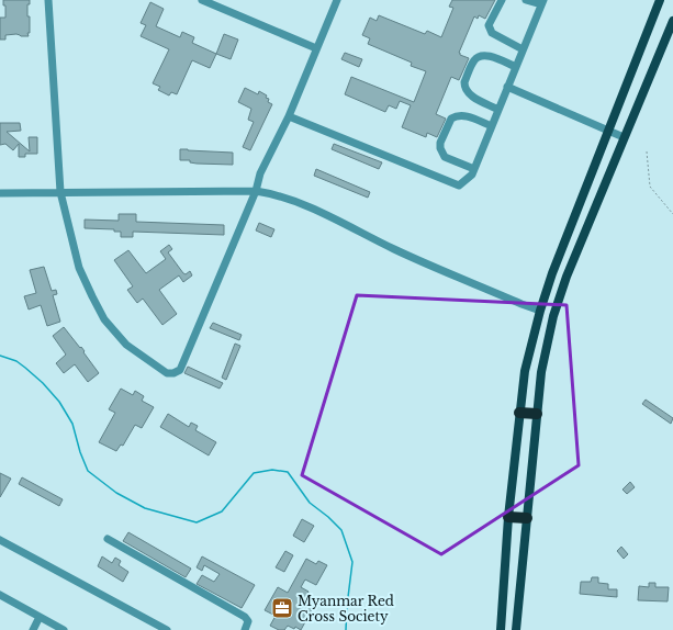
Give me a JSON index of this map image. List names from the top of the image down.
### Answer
{
  "places": {
    "office": ["Myanmar Red Cross Society"]
  }
}
